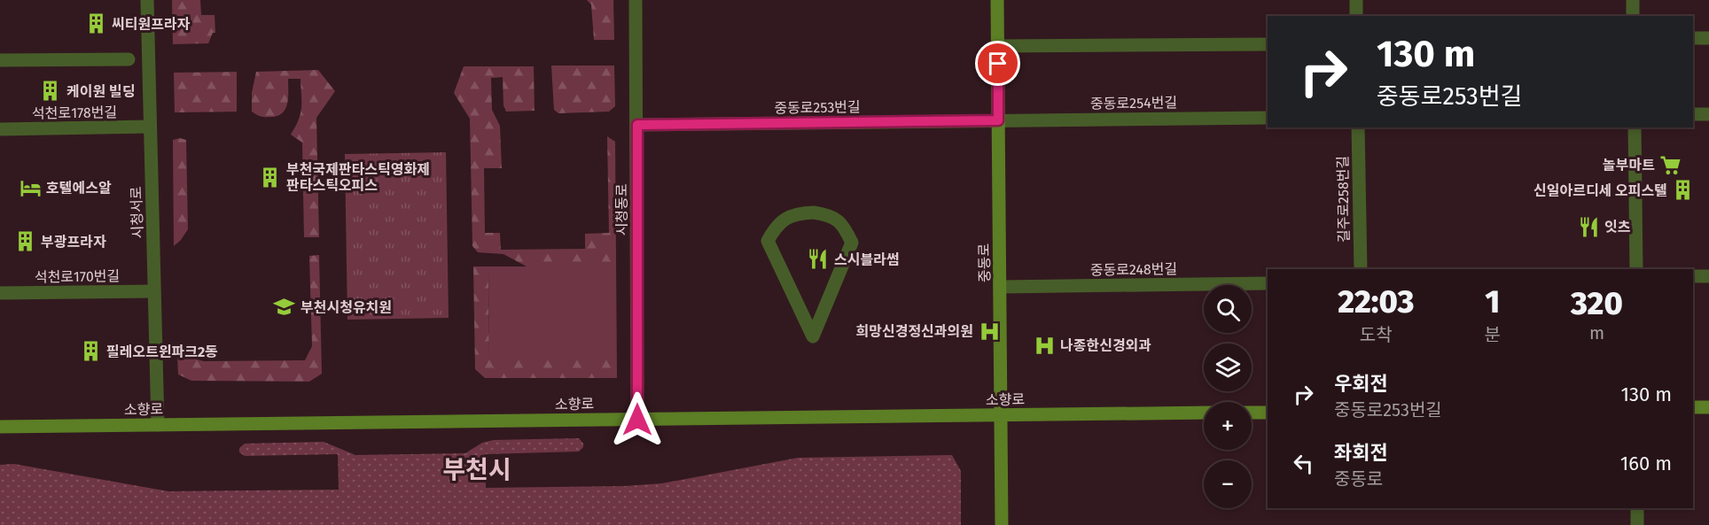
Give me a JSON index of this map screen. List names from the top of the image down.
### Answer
{
  "streets": {
    "street": [
      "중동로254번길",
      "중동로253번길",
      "석천로178번길",
      "길주로258번길",
      "시청동로",
      "시청서로",
      "중동로",
      "중동로248번길",
      "석천로170번길",
      "소향로"
    ]
  },
  "crossings": [
    ["중동로254번길", "중동로253번길"],
    ["중동로254번길", "중동로"],
    ["중동로253번길", "시청동로"],
    ["중동로253번길", "중동로"],
    ["석천로178번길", "시청서로"],
    ["시청동로", "소향로"],
    ["시청서로", "석천로170번길"],
    ["시청서로", "소향로"],
    ["중동로", "중동로248번길"],
    ["중동로", "소향로"]
  ],
  "districts": ["부천시"],
  "places": {
    "building": [
      "씨티원프라자",
      "케이원 빌딩",
      "부천국제판타스틱영화제 판타스틱오피스",
      "신일아르디세 오피스텔",
      "부광프라자",
      "필레오트윈파크2동"
    ],
    "supermarket": ["놀부마트"],
    "hotel": ["호텔에스알"],
    "restaurant": ["잇츠", "스시블라썸"],
    "school or university": ["부천시청유치원"],
    "hospital": ["희망신경정신과의원", "나종한신경외과"]
  },
  "page": {
    "turn": ["130 m", "중동로253번길"],
    "eta": [
      "22:03",
      "도착",
      "1",
      "분",
      "320",
      "m"
    ],
    "map_buttons": ["+", "−"],
    "list": [
      {
        "name": "우회전",
        "note": "중동로253번길",
        "value": "130 m"
      },
      {
        "name": "좌회전",
        "note": "중동로",
        "value": "160 m"
      }
    ]
  }
}
